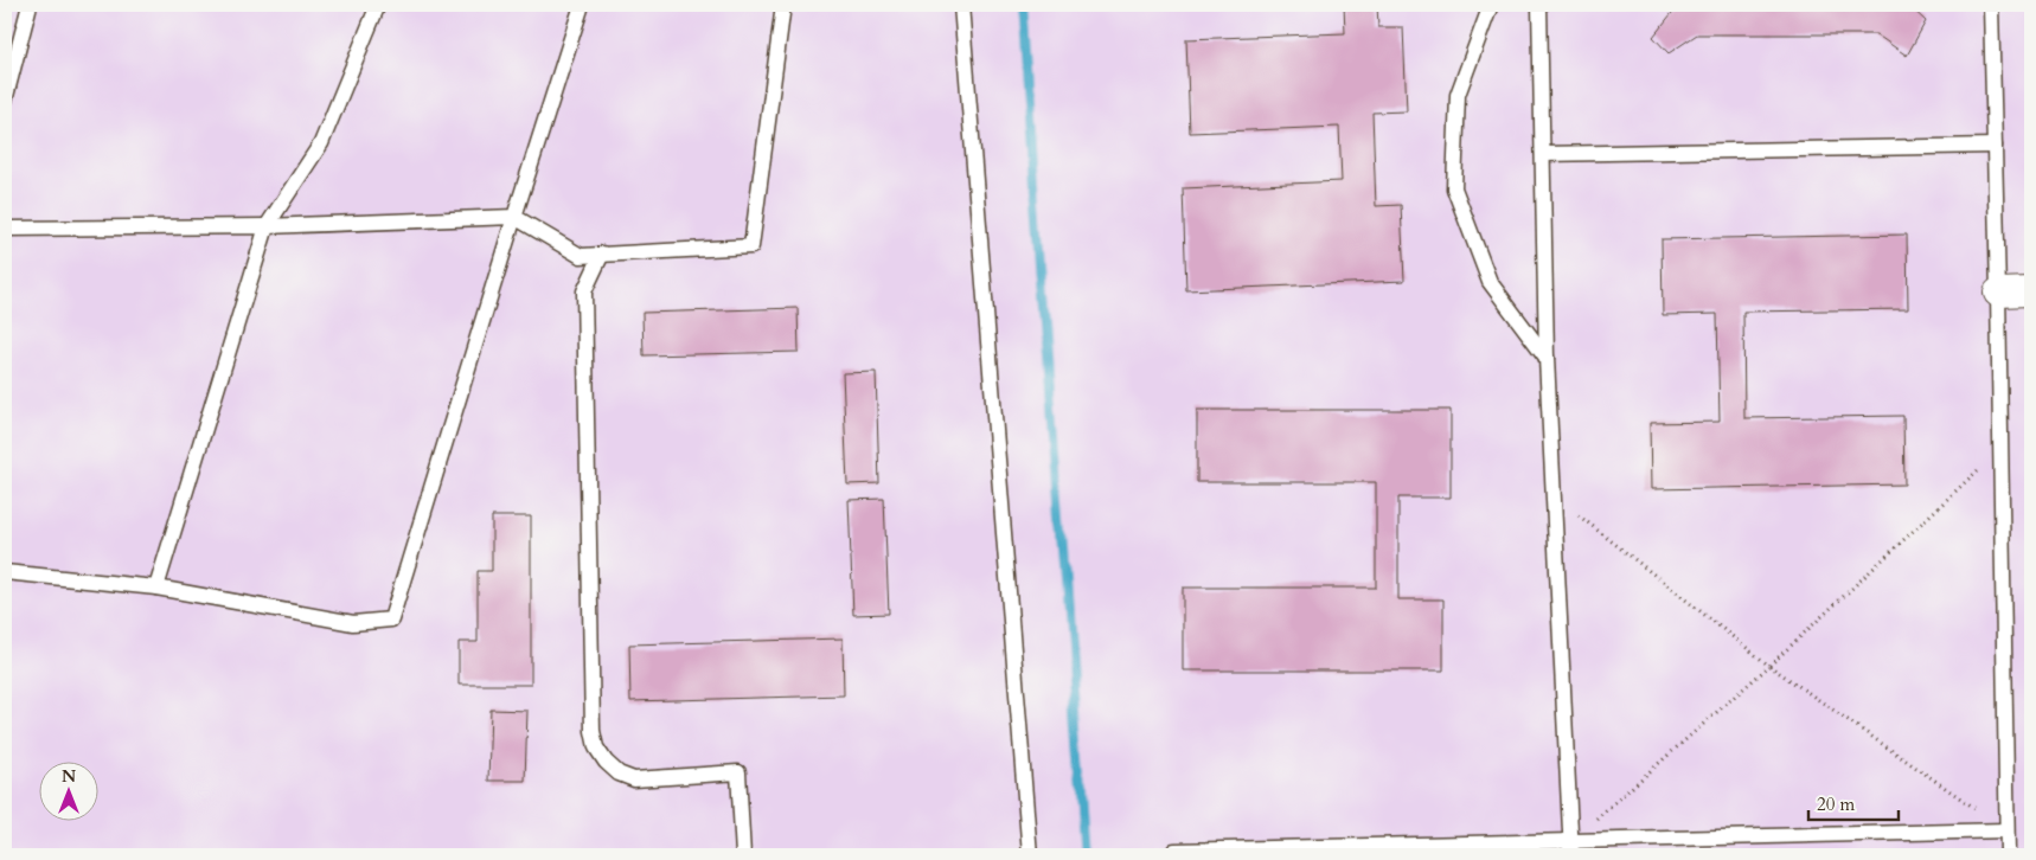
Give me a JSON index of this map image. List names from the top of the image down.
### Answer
{
  "scale_bar": "20 m",
  "north": "top"
}
